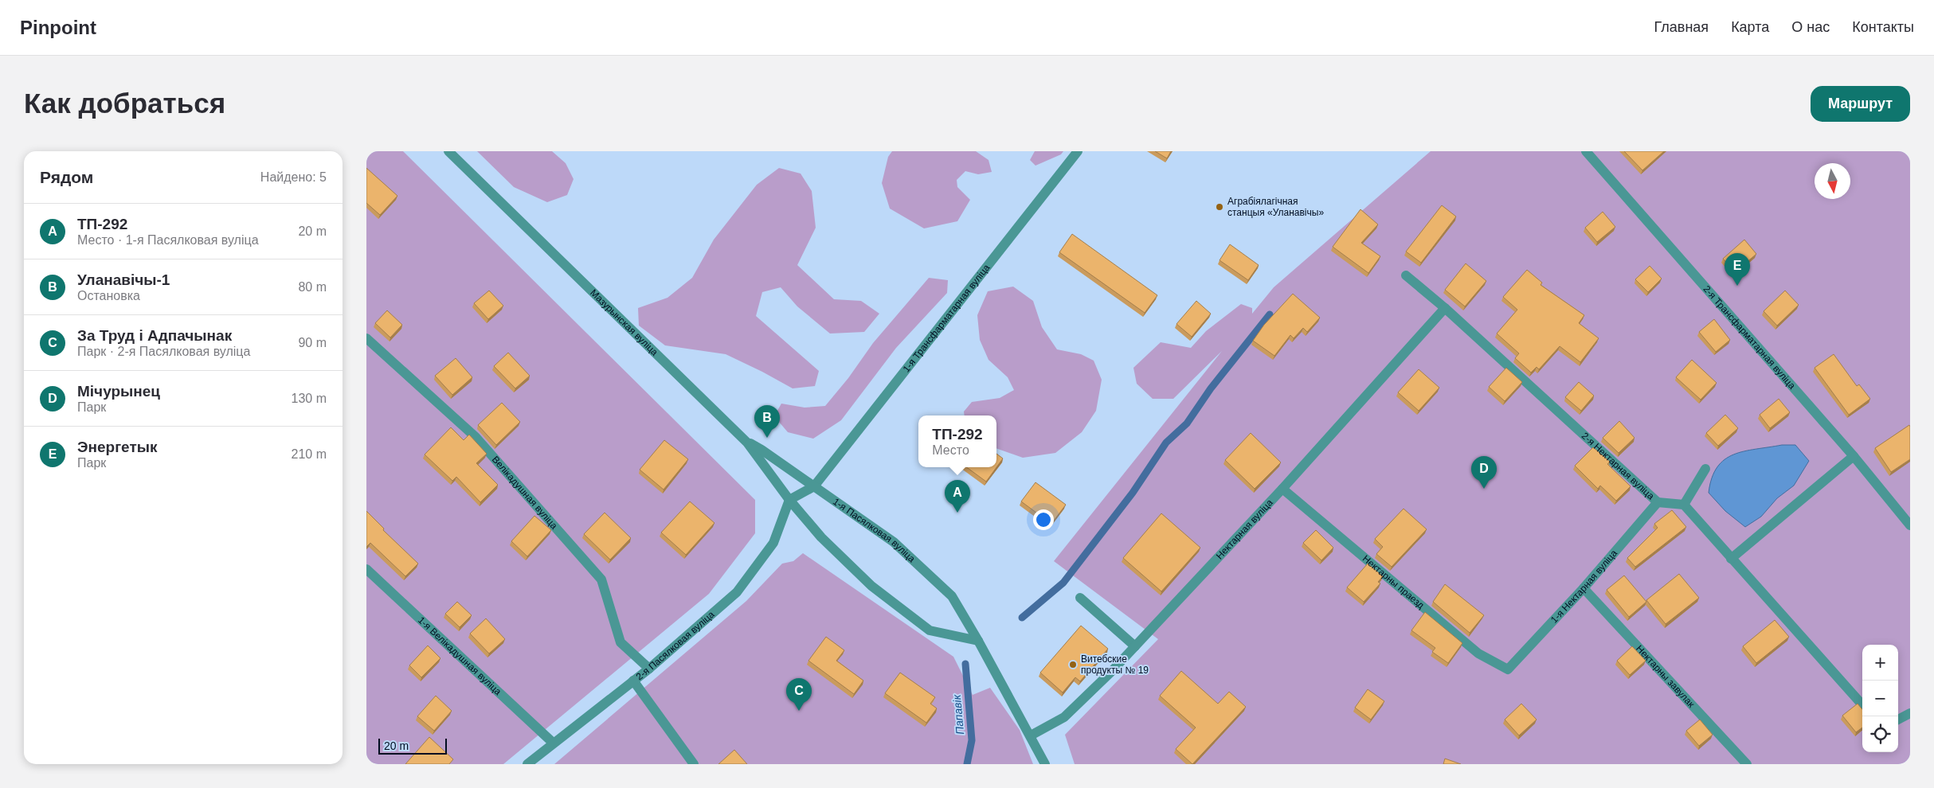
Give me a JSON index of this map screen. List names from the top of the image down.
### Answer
{
  "streets": {
    "street": [
      "1-я Трансфарматарная вуліца",
      "Мазурынская вуліца",
      "2-я Трансфарматарная вуліца",
      "2-я Нектарная вуліца",
      "Велікадушная вуліца",
      "Нектарная вуліца",
      "1-я Пасялковая вуліца",
      "Нектарны праезд",
      "1-я Нектарная вуліца",
      "2-я Пасялковая вуліца",
      "1-я Велікадушная вуліца",
      "Нектарны завулак"
    ]
  },
  "crossings": [
    ["1-я Трансфарматарная вуліца", "1-я Пасялковая вуліца"],
    ["Мазурынская вуліца", "1-я Пасялковая вуліца"],
    ["Мазурынская вуліца", "2-я Пасялковая вуліца"],
    ["2-я Нектарная вуліца", "Нектарная вуліца"],
    ["2-я Нектарная вуліца", "1-я Нектарная вуліца"],
    ["Велікадушная вуліца", "2-я Пасялковая вуліца"],
    ["Нектарная вуліца", "1-я Пасялковая вуліца"],
    ["Нектарная вуліца", "Нектарны праезд"],
    ["Нектарны праезд", "1-я Нектарная вуліца"],
    ["1-я Нектарная вуліца", "Нектарны завулак"],
    ["2-я Пасялковая вуліца", "1-я Велікадушная вуліца"]
  ],
  "water": ["Папавік"],
  "places": ["Аграбіялагічная станцыя «Уланавічы»", "Витебские продукты № 19"],
  "scale_bar": "20 m",
  "north": "bottom",
  "page": {
    "header": "Pinpoint",
    "nav": [
      "Главная",
      "Карта",
      "О нас",
      "Контакты"
    ],
    "buttons": "Маршрут",
    "title": "Как добраться",
    "heading": ["Рядом", "Найдено: 5"],
    "list": [
      {
        "mark": "A",
        "name": "ТП-292",
        "note": "Место · 1-я Пасялковая вуліца",
        "value": "20 m"
      },
      {
        "mark": "B",
        "name": "Уланавічы-1",
        "note": "Остановка",
        "value": "80 m"
      },
      {
        "mark": "C",
        "name": "За Труд і Адпачынак",
        "note": "Парк · 2-я Пасялковая вуліца",
        "value": "90 m"
      },
      {
        "mark": "D",
        "name": "Мічурынец",
        "note": "Парк",
        "value": "130 m"
      },
      {
        "mark": "E",
        "name": "Энергетык",
        "note": "Парк",
        "value": "210 m"
      }
    ],
    "pins": [
      "E",
      "B",
      "D",
      "A",
      "C"
    ],
    "popup": ["ТП-292", "Место"],
    "map_buttons": ["+", "−"],
    "scale": "20 m"
  }
}
